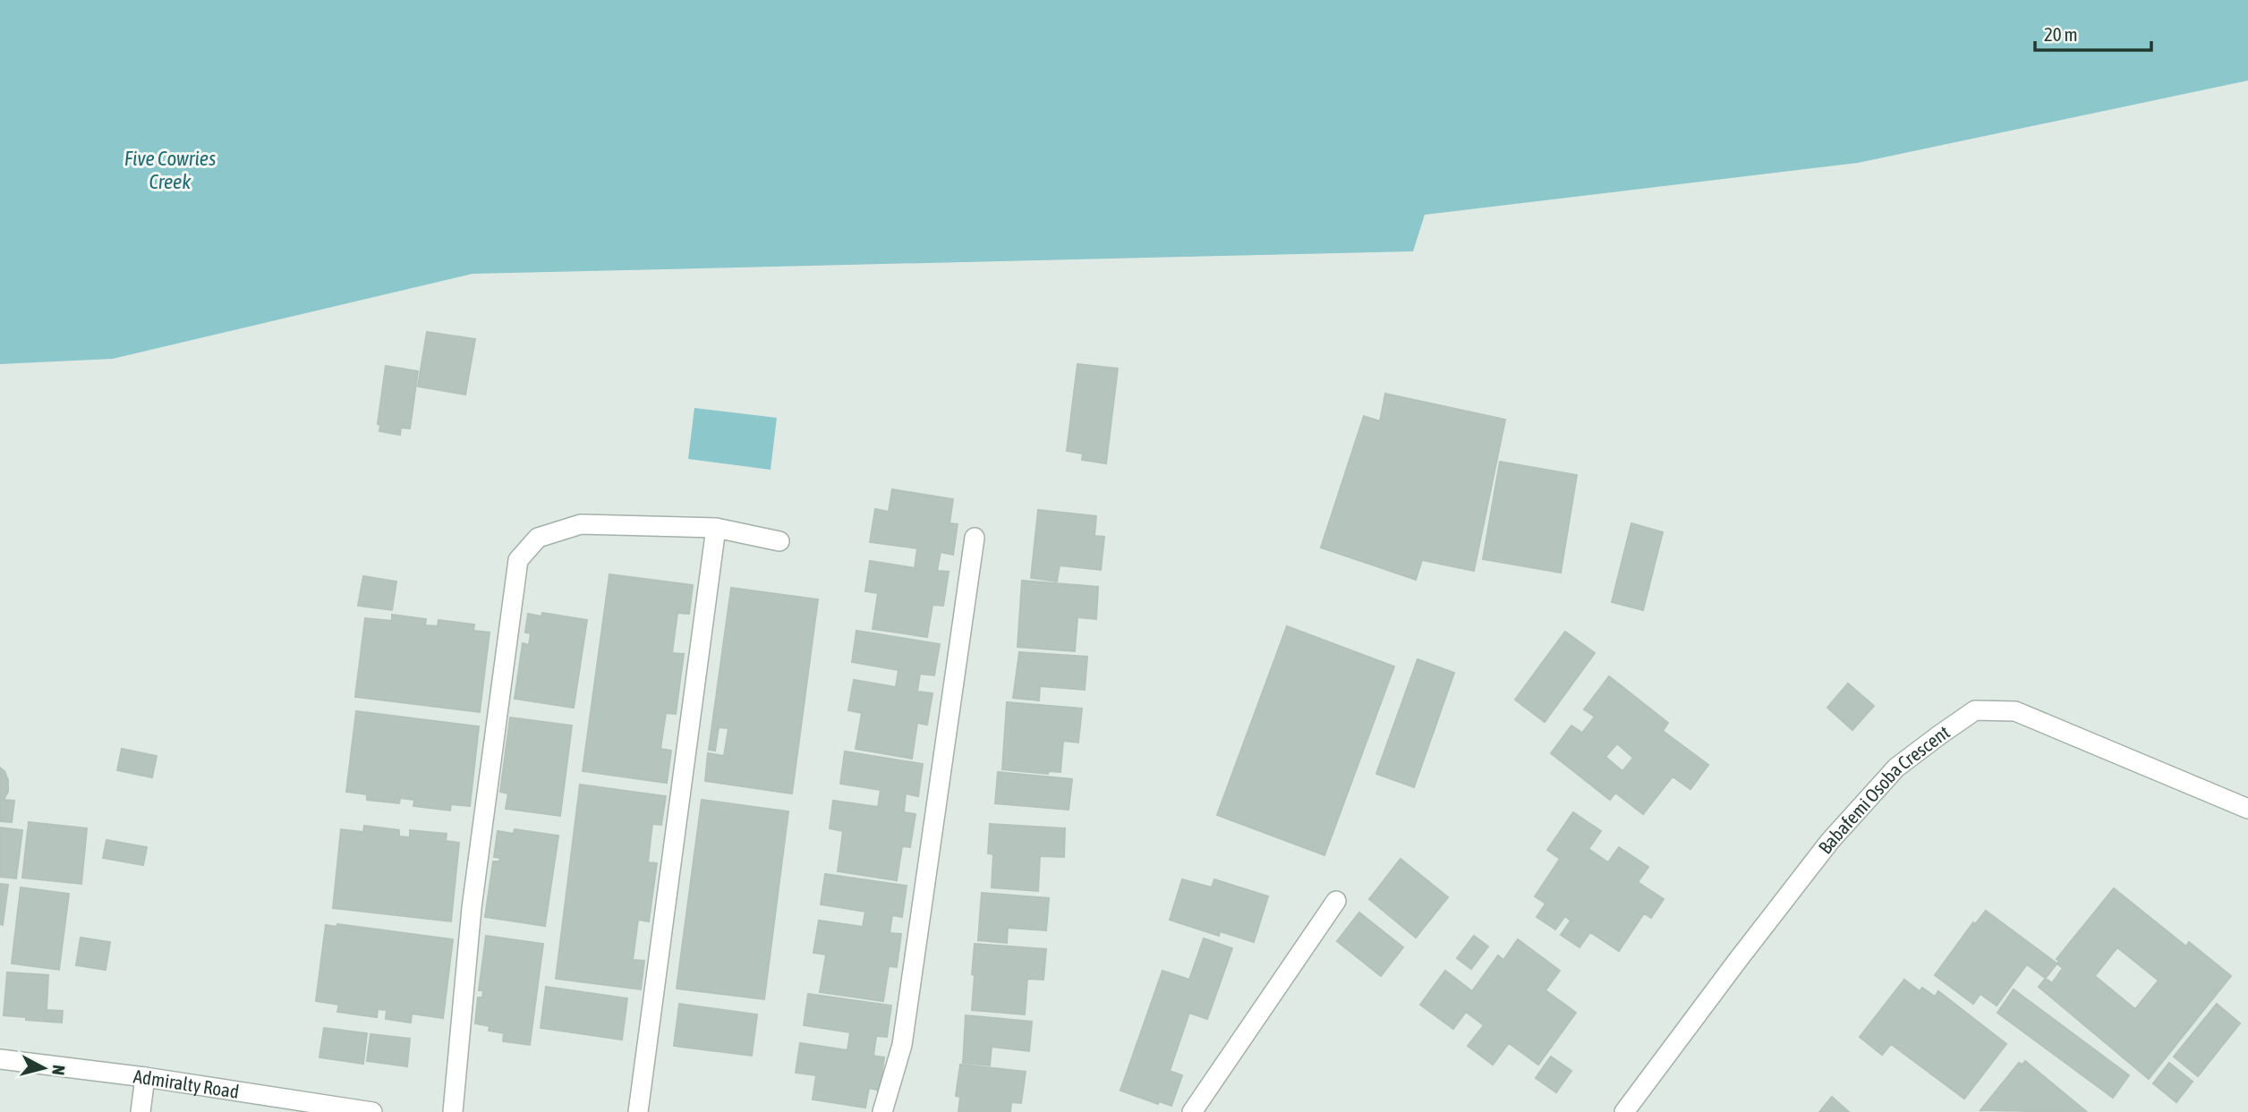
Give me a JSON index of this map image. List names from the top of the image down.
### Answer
{
  "streets": {
    "street": ["Babafemi Osoba Crescent", "Admiralty Road"]
  },
  "water": ["Five Cowries Creek"],
  "scale_bar": "20 m",
  "north": "right"
}
